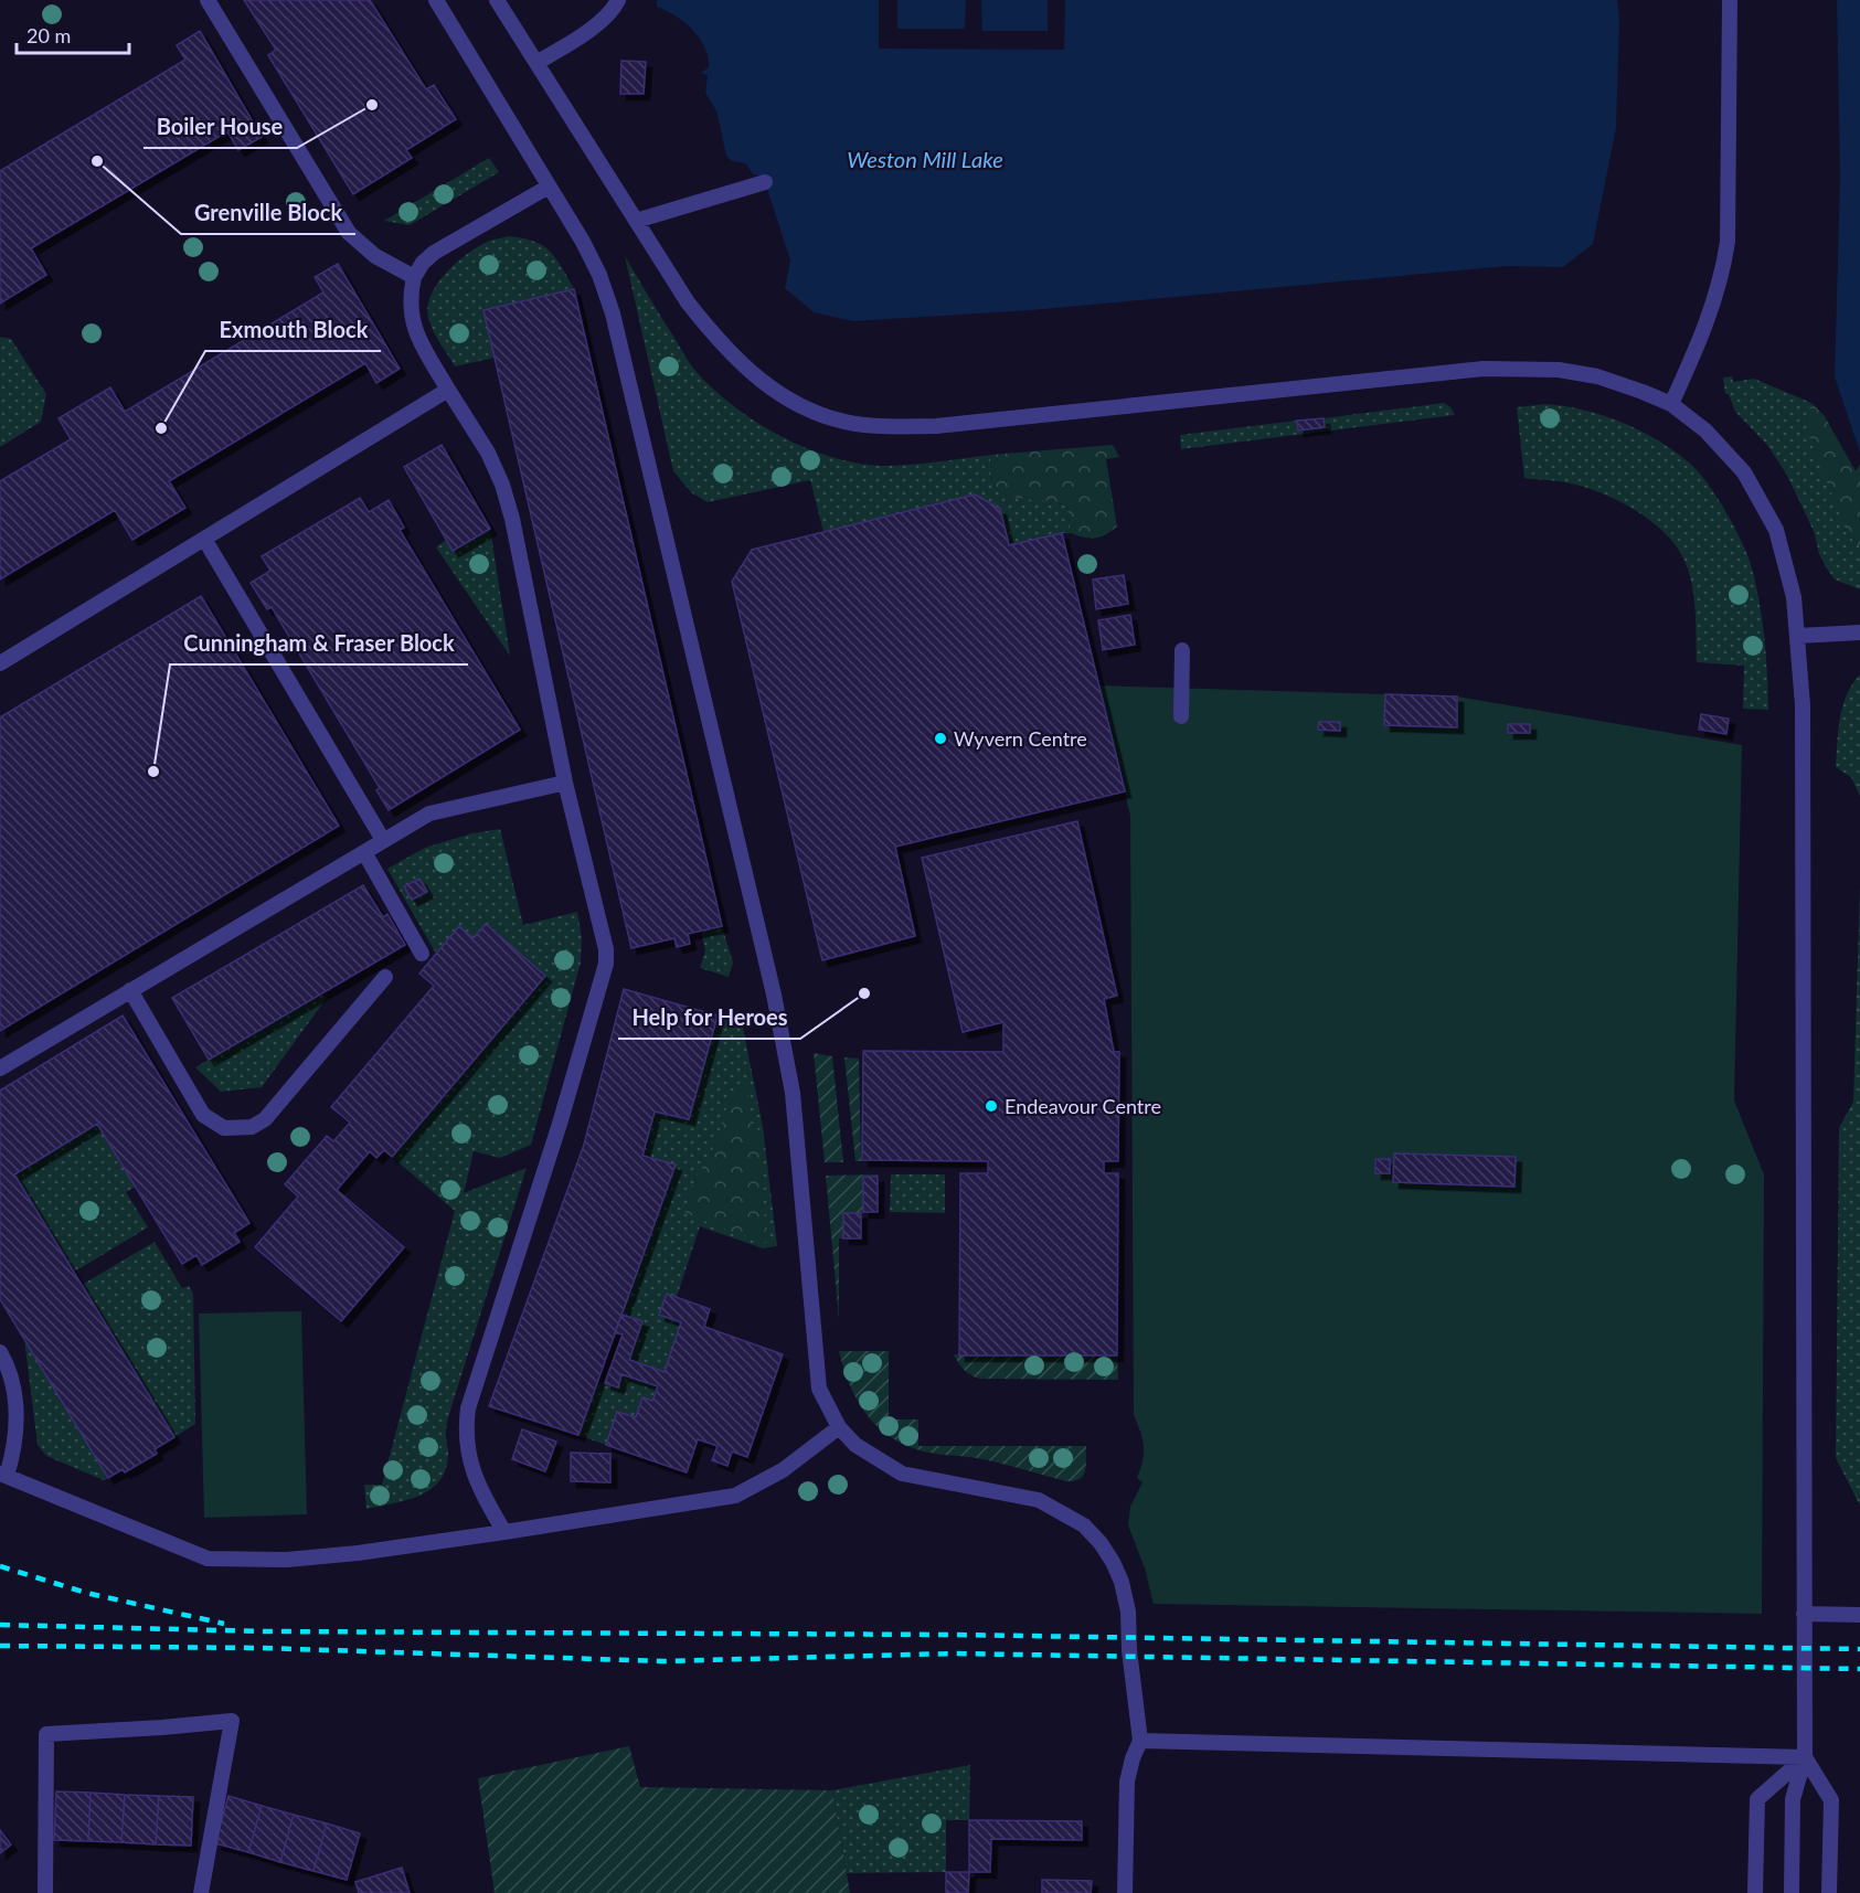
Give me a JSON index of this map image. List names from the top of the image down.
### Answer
{
  "water": ["Weston Mill Lake"],
  "places": [
    "Boiler House",
    "Grenville Block",
    "Exmouth Block",
    "Wyvern Centre",
    "Cunningham & Fraser Block",
    "Help for Heroes",
    "Endeavour Centre"
  ],
  "scale_bar": "20 m"
}
